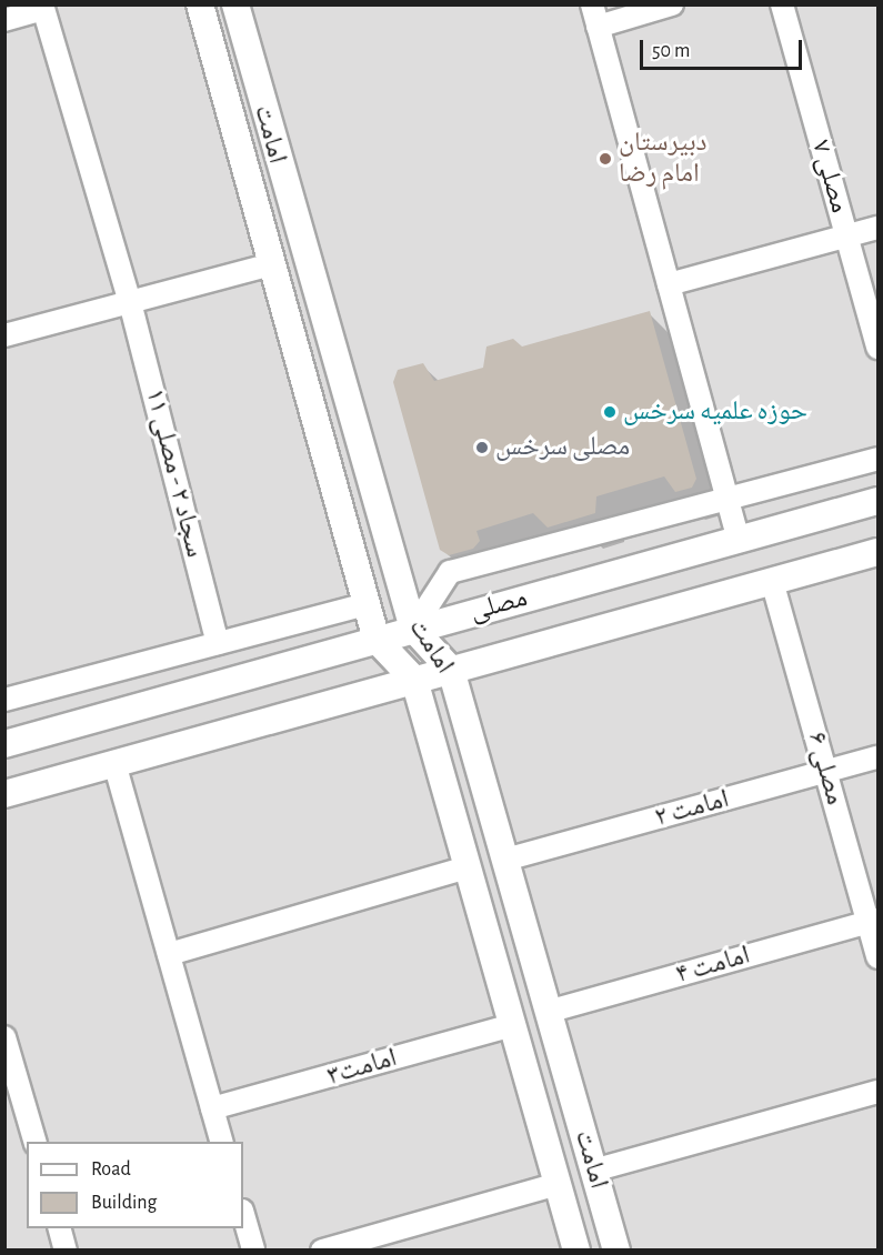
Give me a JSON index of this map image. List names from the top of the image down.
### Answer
{
  "streets": {
    "street": [
      "امامت",
      "مصلی ۷",
      "سجاد ۲ - مصلی ۱۱",
      "مصلی",
      "مصلی ۶",
      "امامت ۲",
      "امامت ۴",
      "امامت۳"
    ]
  },
  "crossings": [
    ["امامت", "مصلی"],
    ["امامت", "امامت ۲"],
    ["امامت", "امامت ۴"],
    ["امامت", "امامت۳"],
    ["مصلی", "مصلی ۶"],
    ["مصلی ۶", "امامت ۲"],
    ["مصلی ۶", "امامت ۴"]
  ],
  "places": ["دبیرستان امام رضا", "حوزه علمیه سرخس", "مصلی سرخس"],
  "legend": ["Road", "Building"],
  "scale_bar": "50 m"
}
